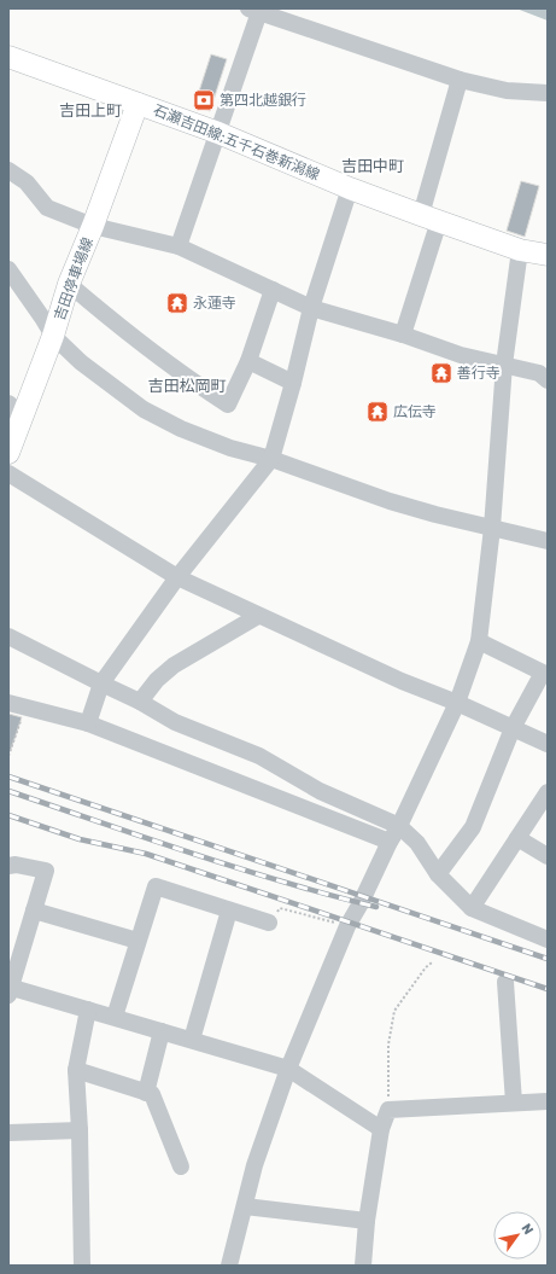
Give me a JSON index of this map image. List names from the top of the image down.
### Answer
{
  "streets": {
    "main road": ["石瀬吉田線;五千石巻新潟線", "吉田停車場線"]
  },
  "crossings": [
    ["石瀬吉田線;五千石巻新潟線", "吉田停車場線"]
  ],
  "districts": ["吉田上町", "吉田中町", "吉田松岡町"],
  "places": {
    "bank": ["第四北越銀行"],
    "temple": ["永蓮寺", "善行寺", "広伝寺"]
  },
  "north": "top right"
}
